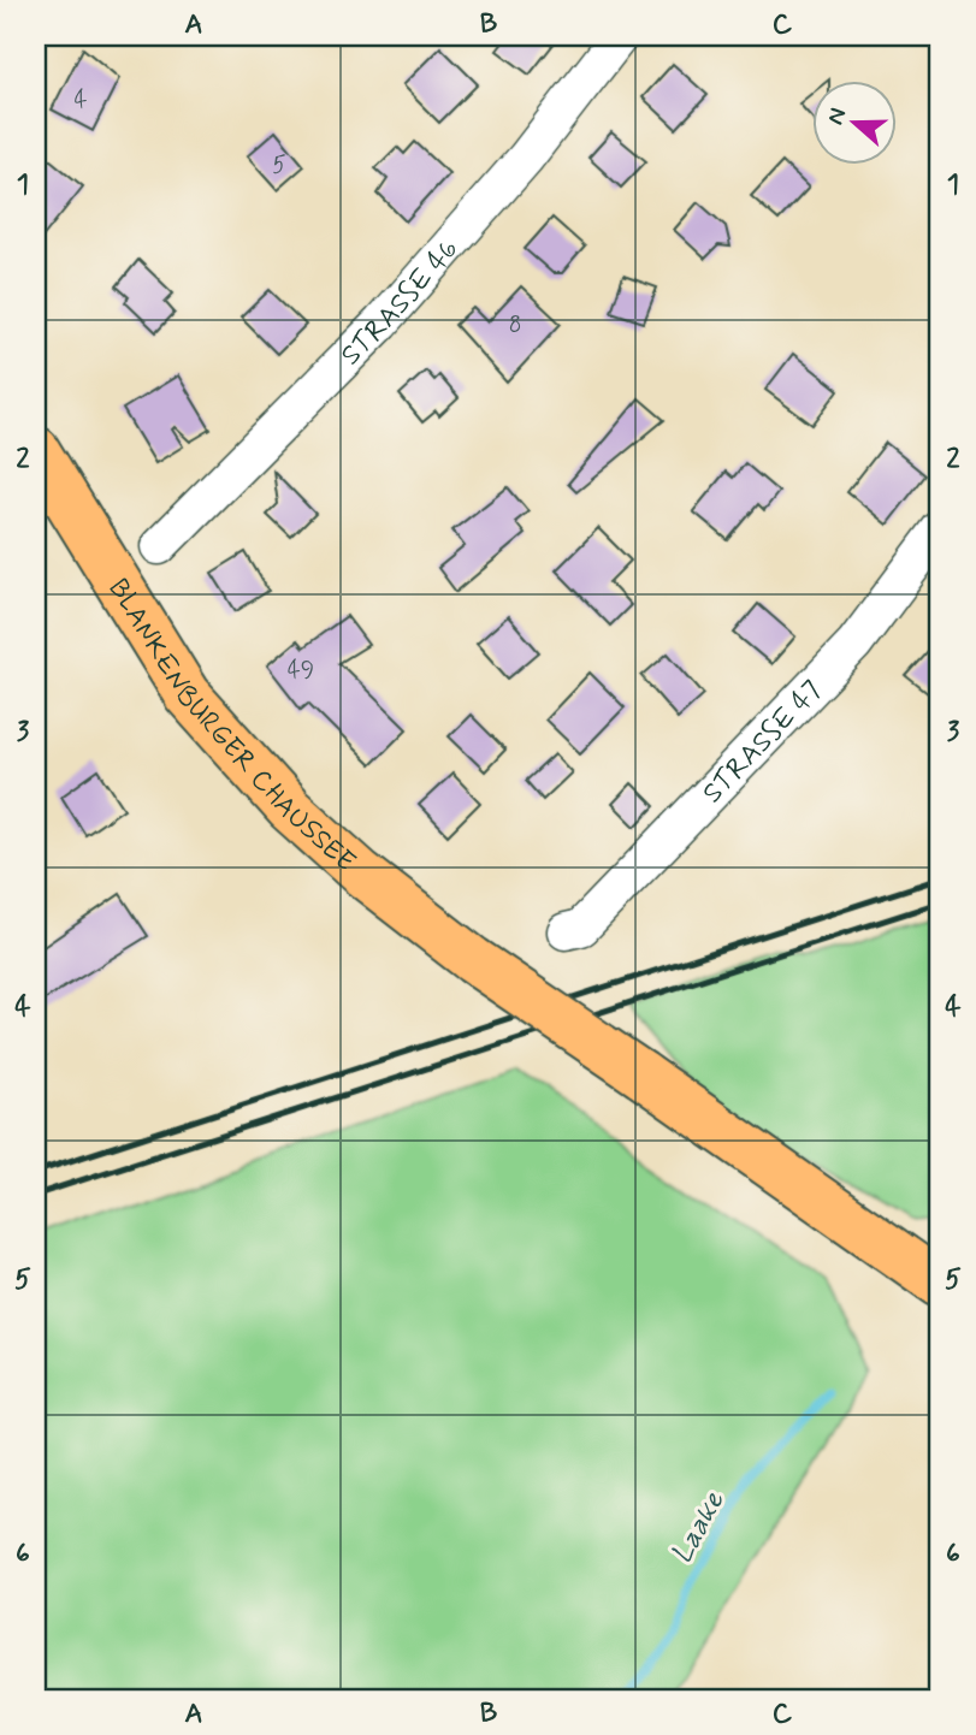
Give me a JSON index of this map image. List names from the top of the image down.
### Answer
{
  "streets": {
    "main road": ["BLANKENBURGER CHAUSSEE"],
    "street": ["STRASSE 46", "STRASSE 47"]
  },
  "water": ["Laake"],
  "house_numbers": [
    "4",
    "5",
    "8",
    "49"
  ],
  "north": "left",
  "grid": {
    "columns": ["A", "B", "C"],
    "rows": [
      "1",
      "2",
      "3",
      "4",
      "5",
      "6"
    ]
  }
}
